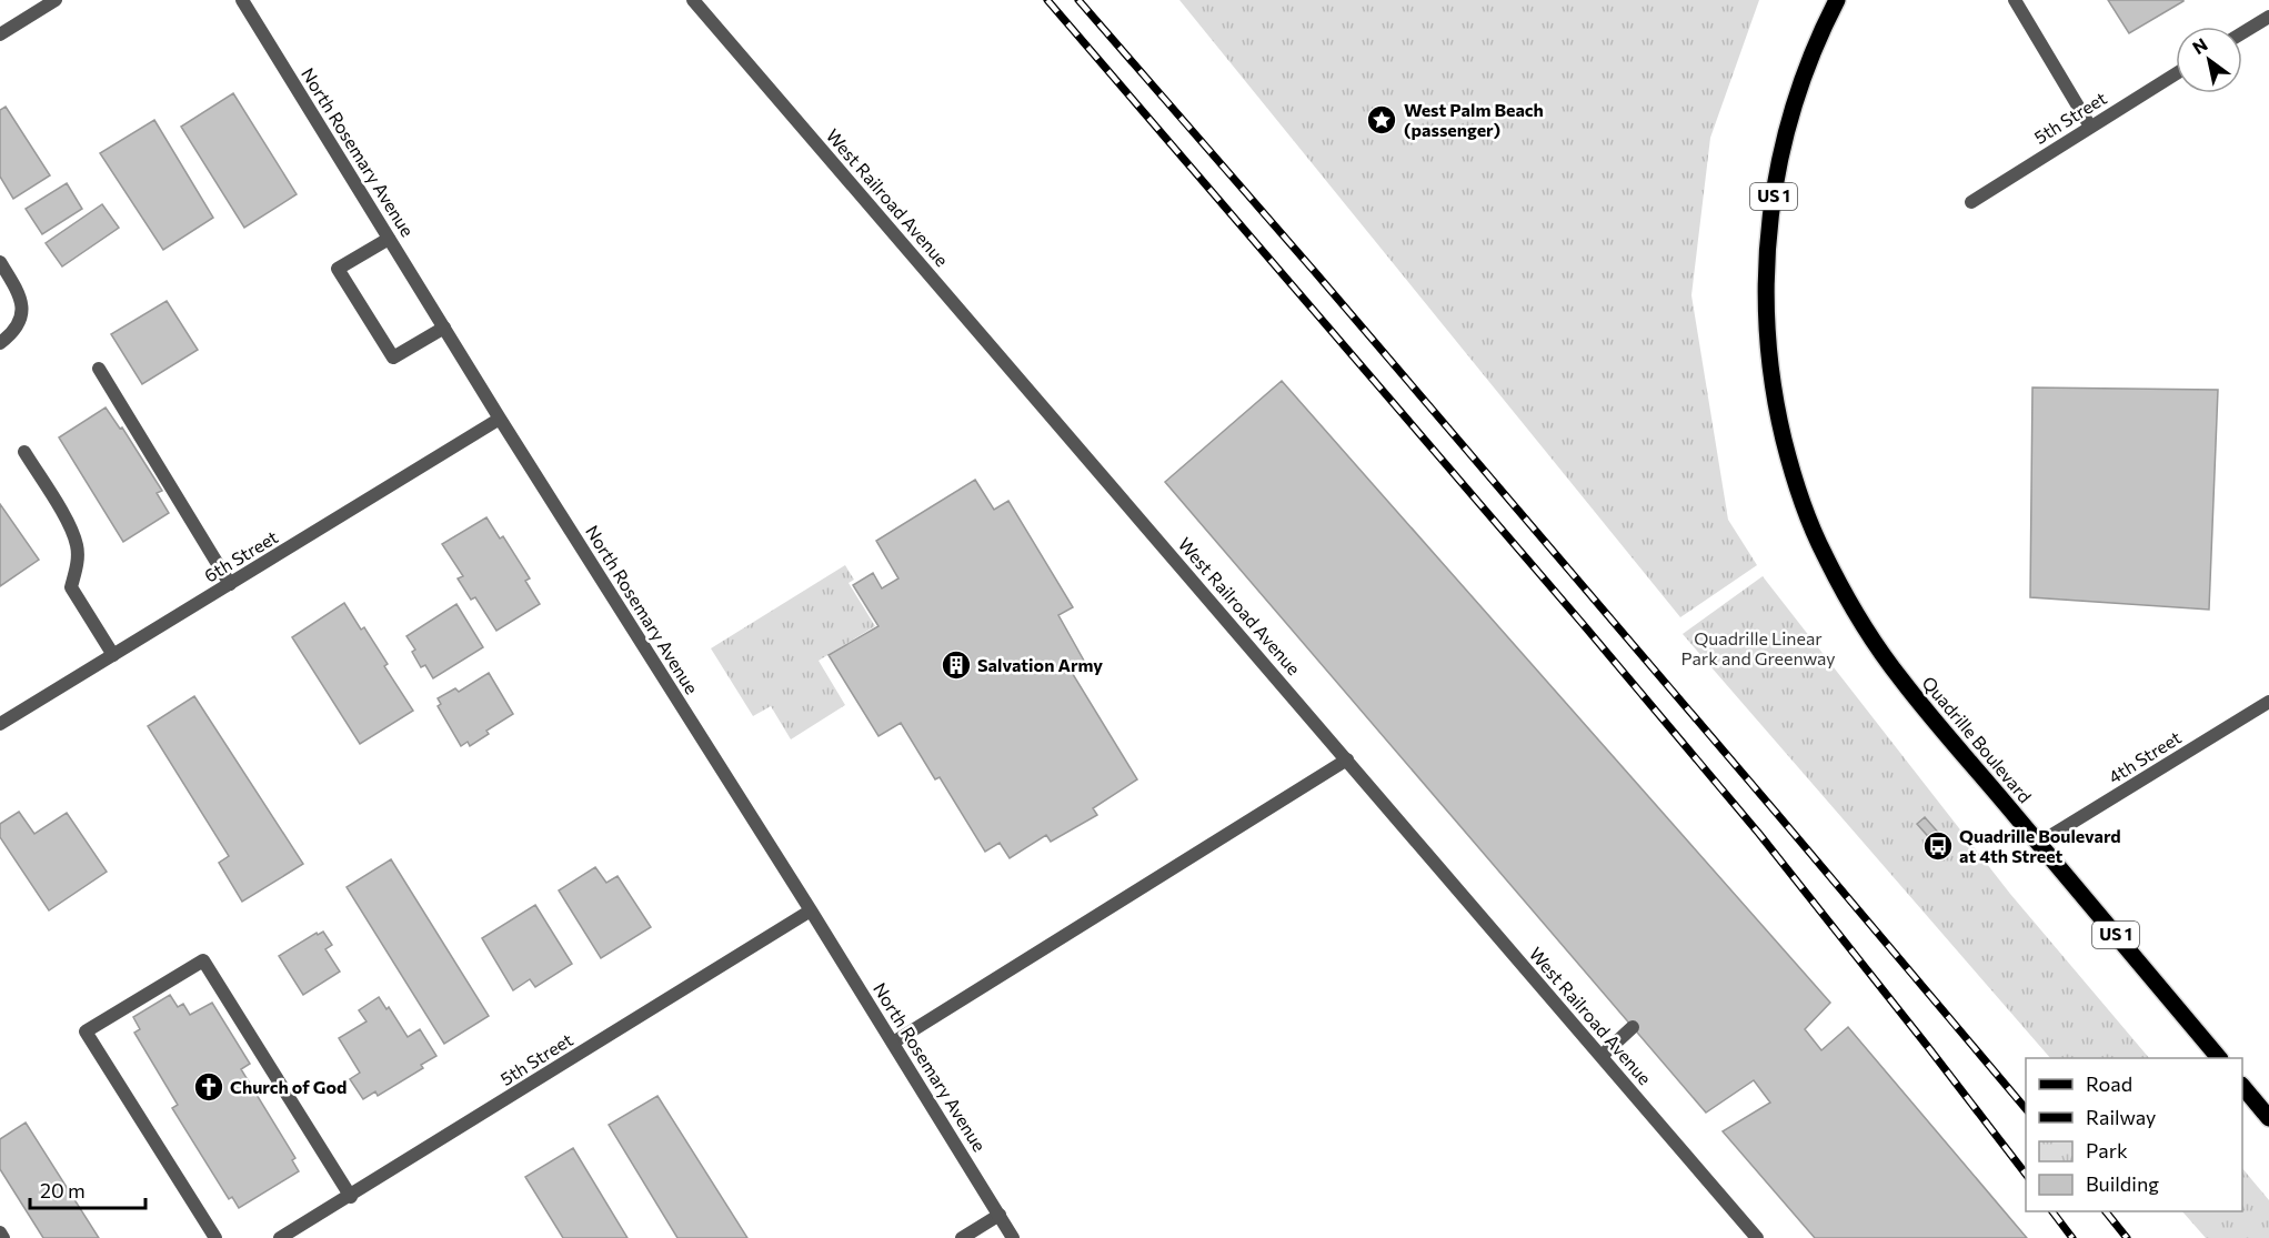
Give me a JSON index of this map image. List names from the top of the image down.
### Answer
{
  "streets": {
    "main road": ["US 1", "Quadrille Boulevard"],
    "street": [
      "5th Street",
      "North Rosemary Avenue",
      "West Railroad Avenue",
      "6th Street",
      "4th Street"
    ]
  },
  "crossings": [
    ["5th Street", "North Rosemary Avenue"],
    ["North Rosemary Avenue", "6th Street"],
    ["Quadrille Boulevard", "4th Street"]
  ],
  "parks": ["Quadrille Linear Park and Greenway"],
  "places": {
    "place": ["West Palm Beach (passenger)"],
    "building": ["Salvation Army"],
    "bus stop": ["Quadrille Boulevard at 4th Street"],
    "church": ["Church of God"]
  },
  "legend": [
    "Road",
    "Railway",
    "Park",
    "Building"
  ],
  "scale_bar": "20 m",
  "north": "top left"
}
